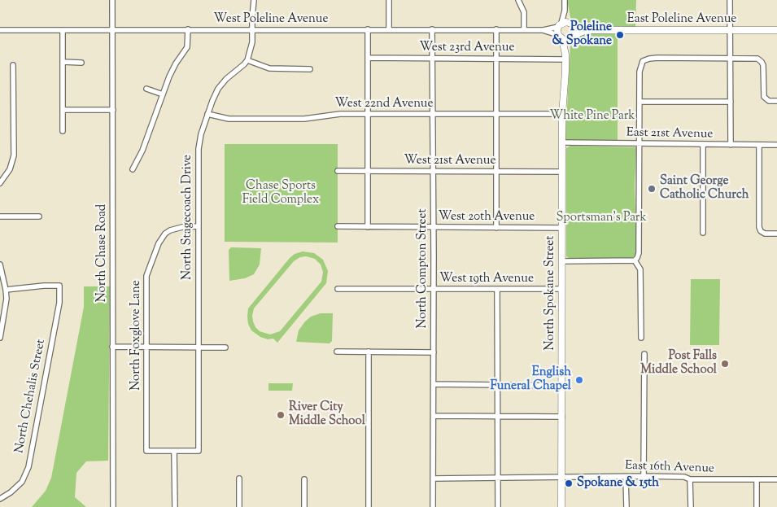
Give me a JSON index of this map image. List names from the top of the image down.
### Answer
{
  "streets": {
    "main road": ["East Poleline Avenue", "North Spokane Street"],
    "street": [
      "West Poleline Avenue",
      "West 23rd Avenue",
      "West 22nd Avenue",
      "East 21st Avenue",
      "West 21st Avenue",
      "North Stagecoach Drive",
      "West 20th Avenue",
      "North Chase Road",
      "North Compton Street",
      "West 19th Avenue",
      "North Foxglove Lane",
      "North Chehalis Street",
      "East 16th Avenue"
    ]
  },
  "crossings": [
    ["West Poleline Avenue", "East Poleline Avenue"],
    ["West Poleline Avenue", "North Chase Road"],
    ["West Poleline Avenue", "North Compton Street"],
    ["West Poleline Avenue", "North Spokane Street"],
    ["East Poleline Avenue", "North Spokane Street"],
    ["West 23rd Avenue", "North Compton Street"],
    ["West 23rd Avenue", "North Spokane Street"],
    ["West 22nd Avenue", "North Stagecoach Drive"],
    ["West 22nd Avenue", "North Compton Street"],
    ["West 22nd Avenue", "North Spokane Street"],
    ["East 21st Avenue", "North Spokane Street"],
    ["West 21st Avenue", "North Compton Street"],
    ["West 21st Avenue", "North Spokane Street"],
    ["North Stagecoach Drive", "North Foxglove Lane"],
    ["West 20th Avenue", "North Compton Street"],
    ["West 20th Avenue", "North Spokane Street"],
    ["North Compton Street", "West 19th Avenue"],
    ["North Compton Street", "East 16th Avenue"],
    ["West 19th Avenue", "North Spokane Street"],
    ["North Spokane Street", "East 16th Avenue"]
  ],
  "parks": ["White Pine Park", "Chase Sports Field Complex", "Sportsman's Park"],
  "places": [
    "Poleline & Spokane",
    "Saint George Catholic Church",
    "Post Falls Middle School",
    "English Funeral Chapel",
    "River City Middle School",
    "Spokane & 15th"
  ]
}
